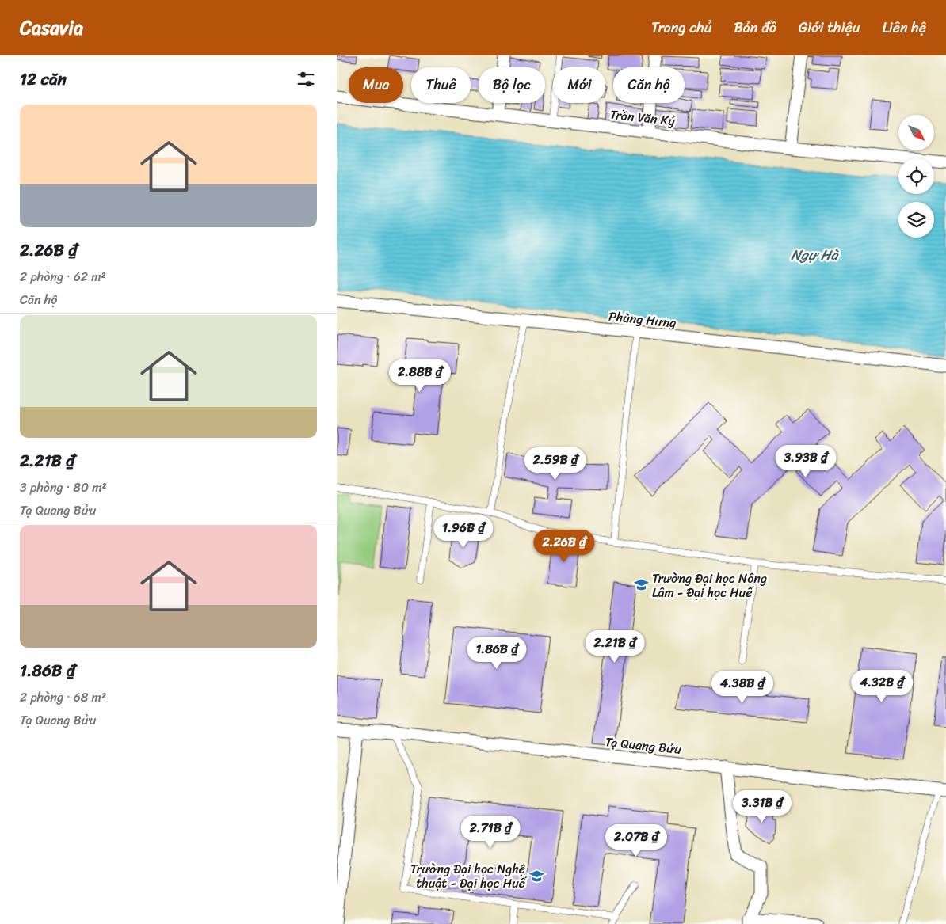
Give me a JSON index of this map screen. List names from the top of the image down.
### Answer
{
  "streets": {
    "street": ["Trần Văn Kỷ", "Phùng Hưng", "Tạ Quang Bửu"]
  },
  "water": ["Ngự Hà"],
  "places": {
    "school or university": ["Trường Đại học Nông Lâm - Đại học Huế", "Trường Đại học Nghệ thuật - Đại học Huế"]
  },
  "north": "bottom right",
  "page": {
    "header": "Casavia",
    "nav": [
      "Trang chủ",
      "Bản đồ",
      "Giới thiệu",
      "Liên hệ"
    ],
    "heading": "12 căn",
    "chip": [
      "Mua",
      "Thuê",
      "Bộ lọc",
      "Mới",
      "Căn hộ"
    ],
    "list": [
      {
        "name": "2.26B ₫",
        "note": "2 phòng · 62 m² · Căn hộ"
      },
      {
        "name": "2.21B ₫",
        "note": "3 phòng · 80 m² · Tạ Quang Bửu"
      },
      {
        "name": "1.86B ₫",
        "note": "2 phòng · 68 m² · Tạ Quang Bửu"
      }
    ],
    "price": [
      "2.88B ₫",
      "3.93B ₫",
      "2.59B ₫",
      "1.96B ₫",
      "2.26B ₫",
      "2.21B ₫",
      "1.86B ₫",
      "4.32B ₫",
      "4.38B ₫",
      "3.31B ₫",
      "2.71B ₫",
      "2.07B ₫"
    ]
  }
}
